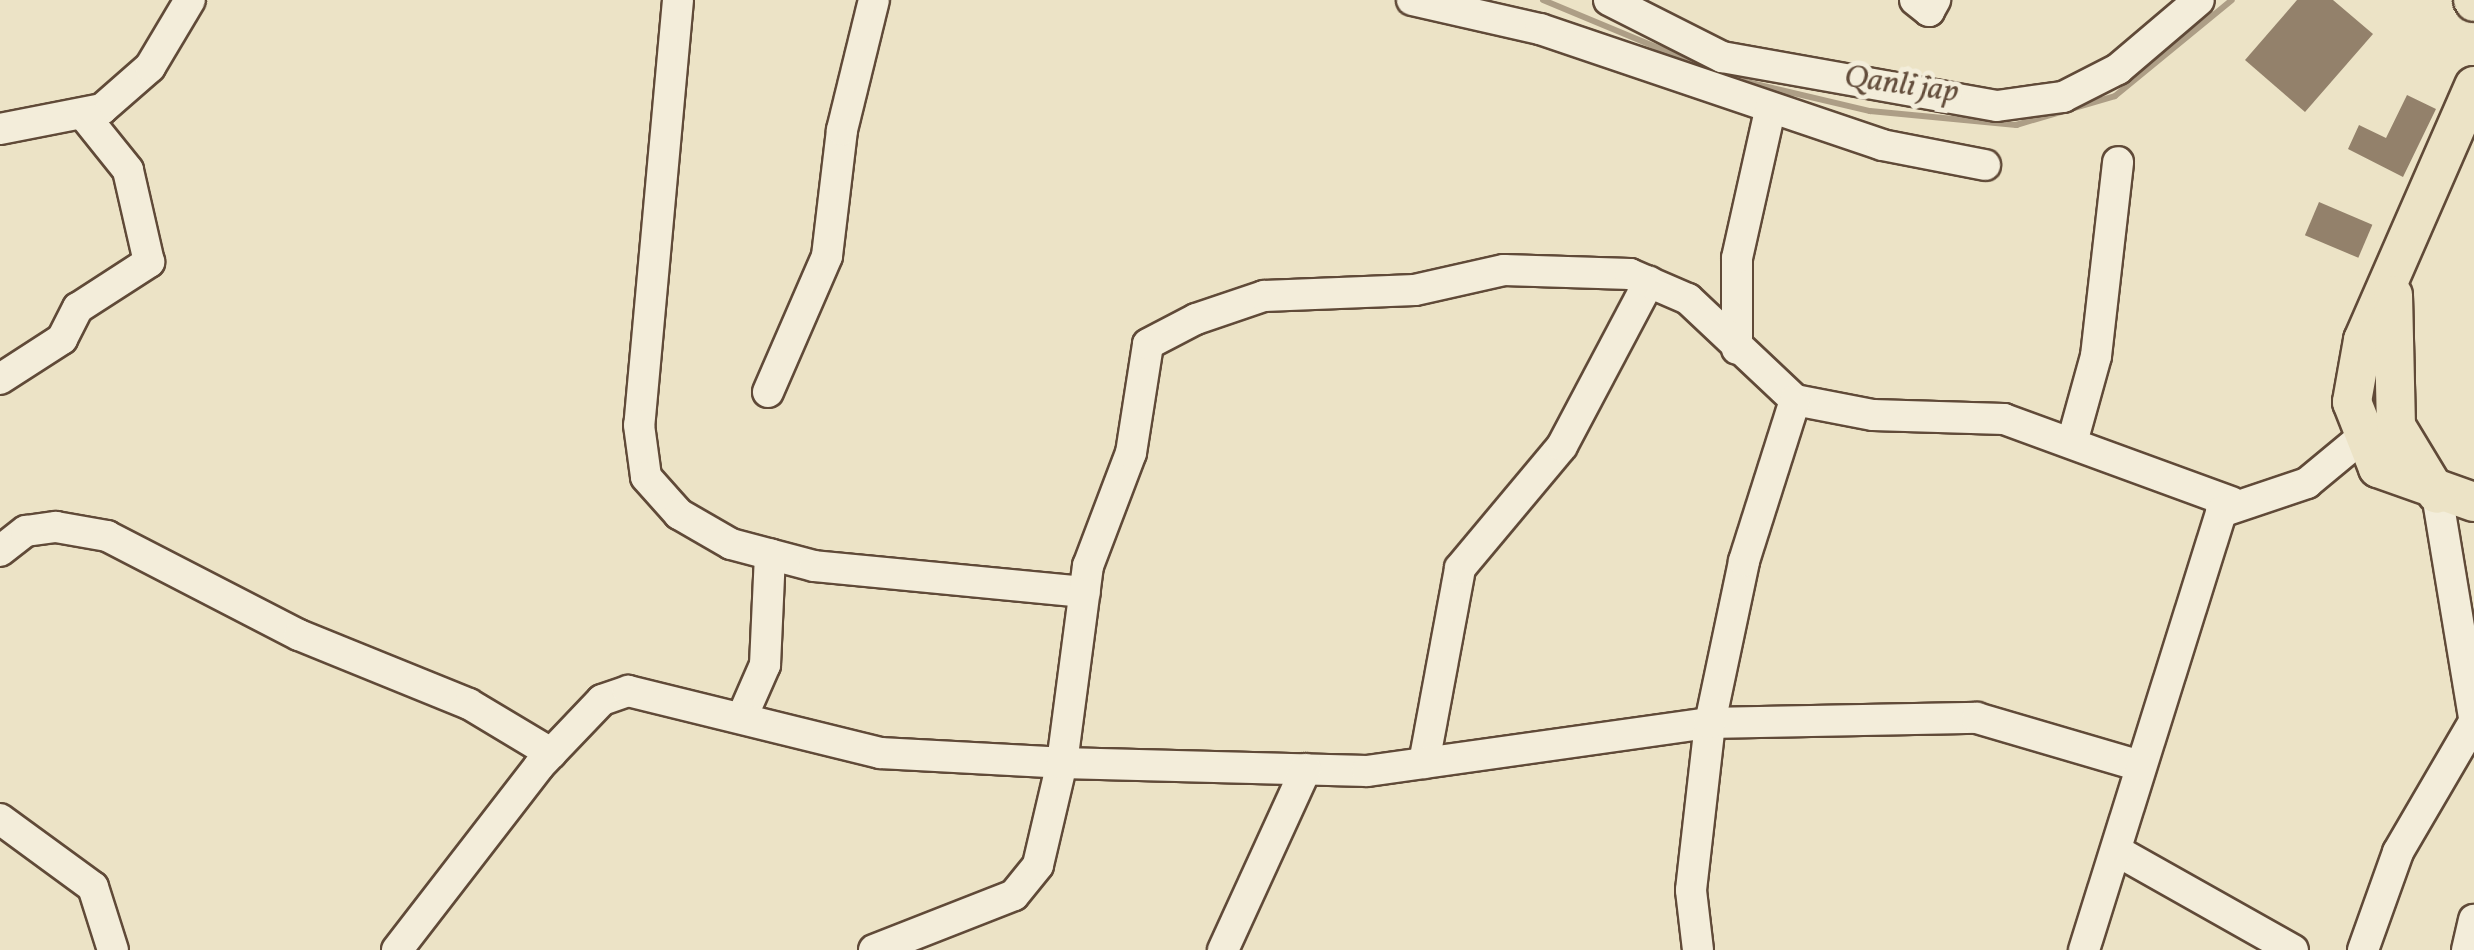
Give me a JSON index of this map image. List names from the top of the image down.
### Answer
{
  "water": ["Qanli jap"]
}
